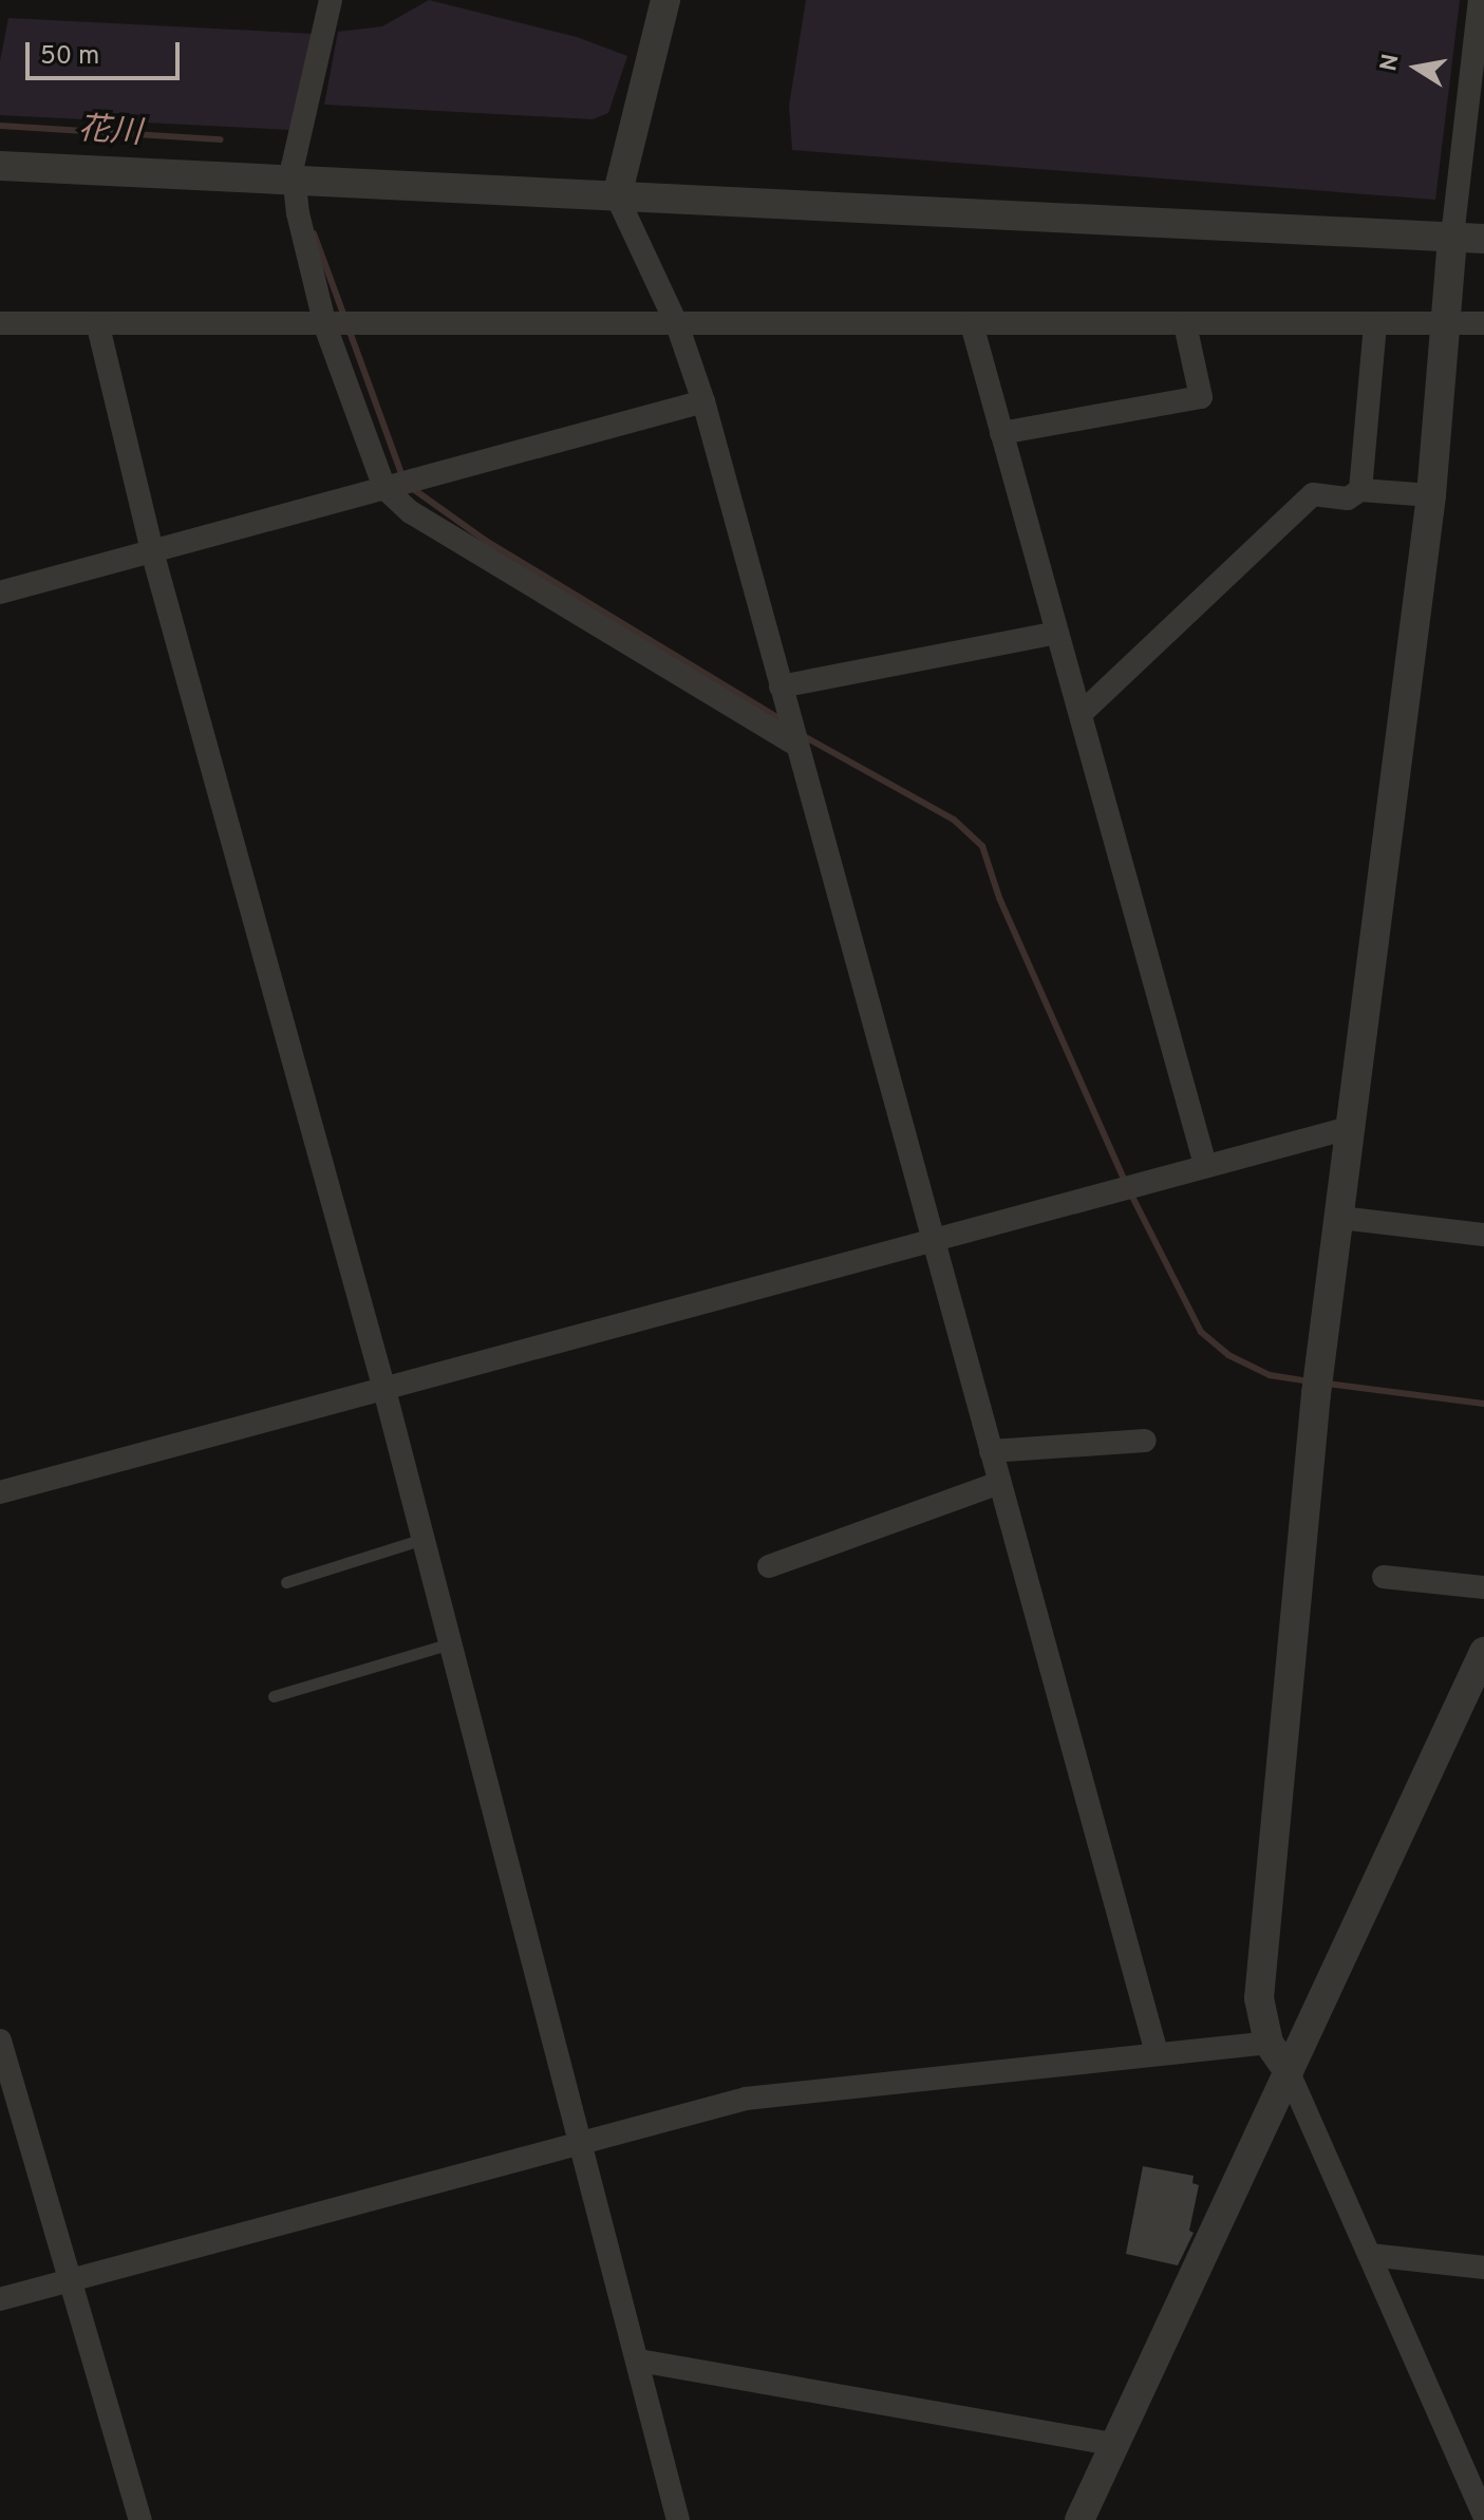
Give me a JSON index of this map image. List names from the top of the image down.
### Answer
{
  "water": ["花川"],
  "scale_bar": "50 m",
  "north": "left"
}
